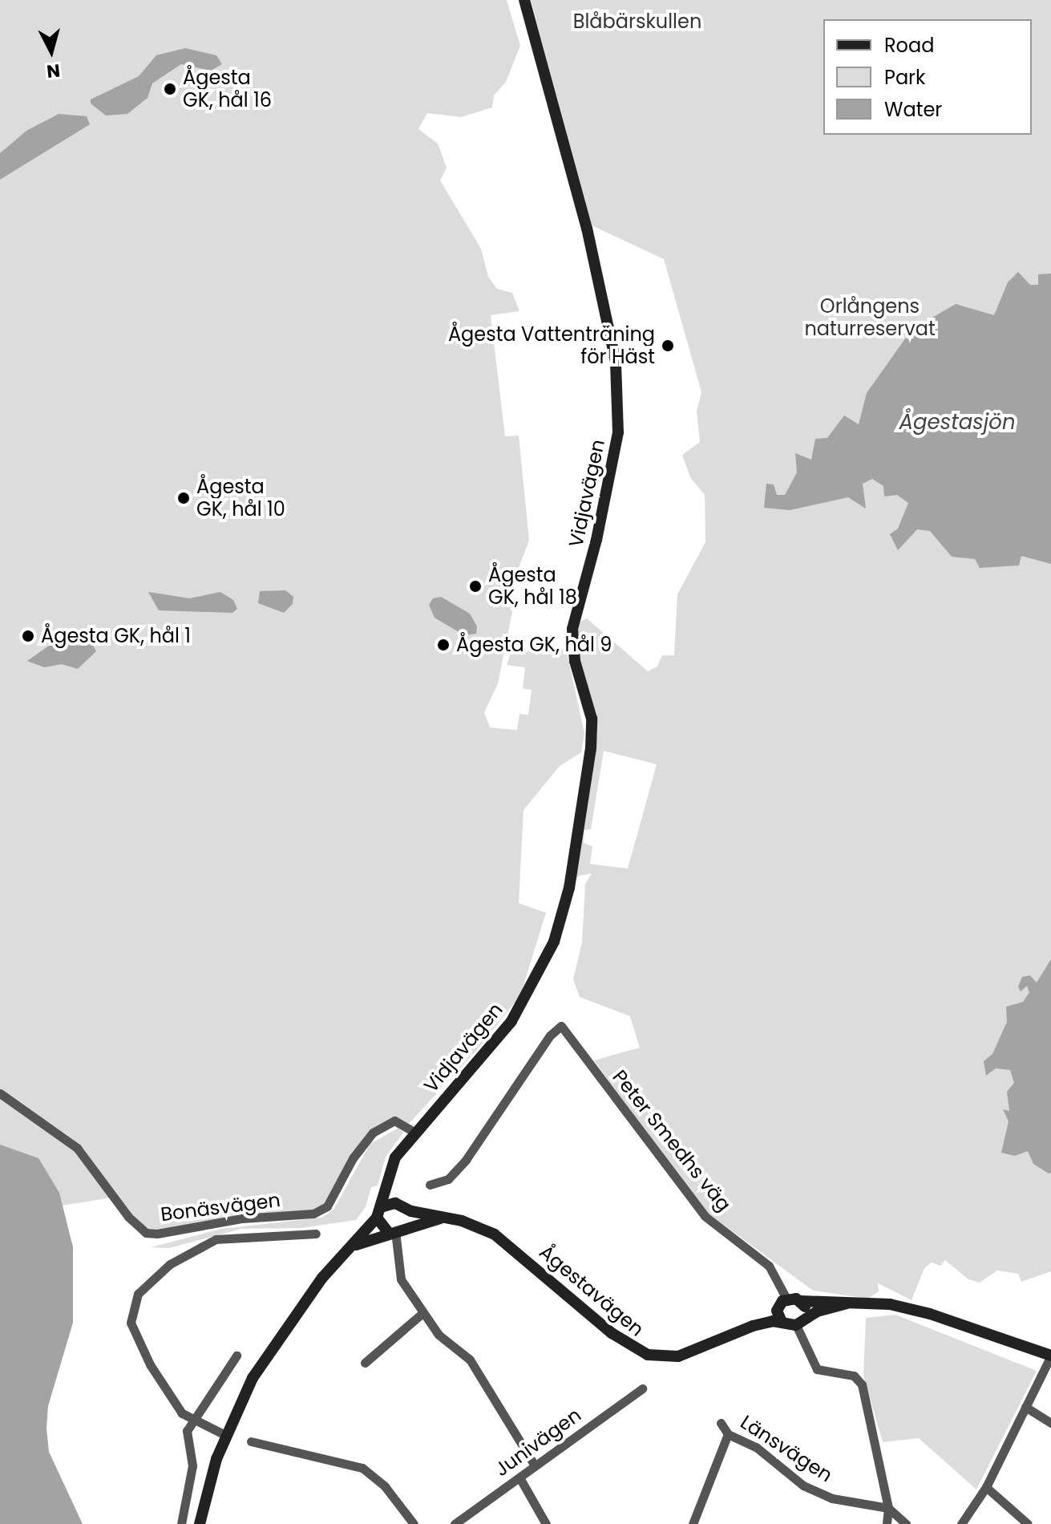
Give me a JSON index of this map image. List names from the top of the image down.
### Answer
{
  "streets": {
    "main road": ["Vidjavägen", "Ågestavägen"],
    "street": [
      "Peter Smedhs väg",
      "Bonäsvägen",
      "Junivägen",
      "Länsvägen"
    ]
  },
  "crossings": [
    ["Vidjavägen", "Bonäsvägen"],
    ["Peter Smedhs väg", "Ågestavägen"]
  ],
  "water": ["Ågestasjön"],
  "parks": ["Blåbärskullen", "Orlångens naturreservat"],
  "places": [
    "Ågesta GK, hål 16",
    "Ågesta Vattenträning för Häst",
    "Ågesta GK, hål 10",
    "Ågesta GK, hål 18",
    "Ågesta GK, hål 1",
    "Ågesta GK, hål 9"
  ],
  "legend": ["Road", "Park", "Water"],
  "north": "bottom"
}
